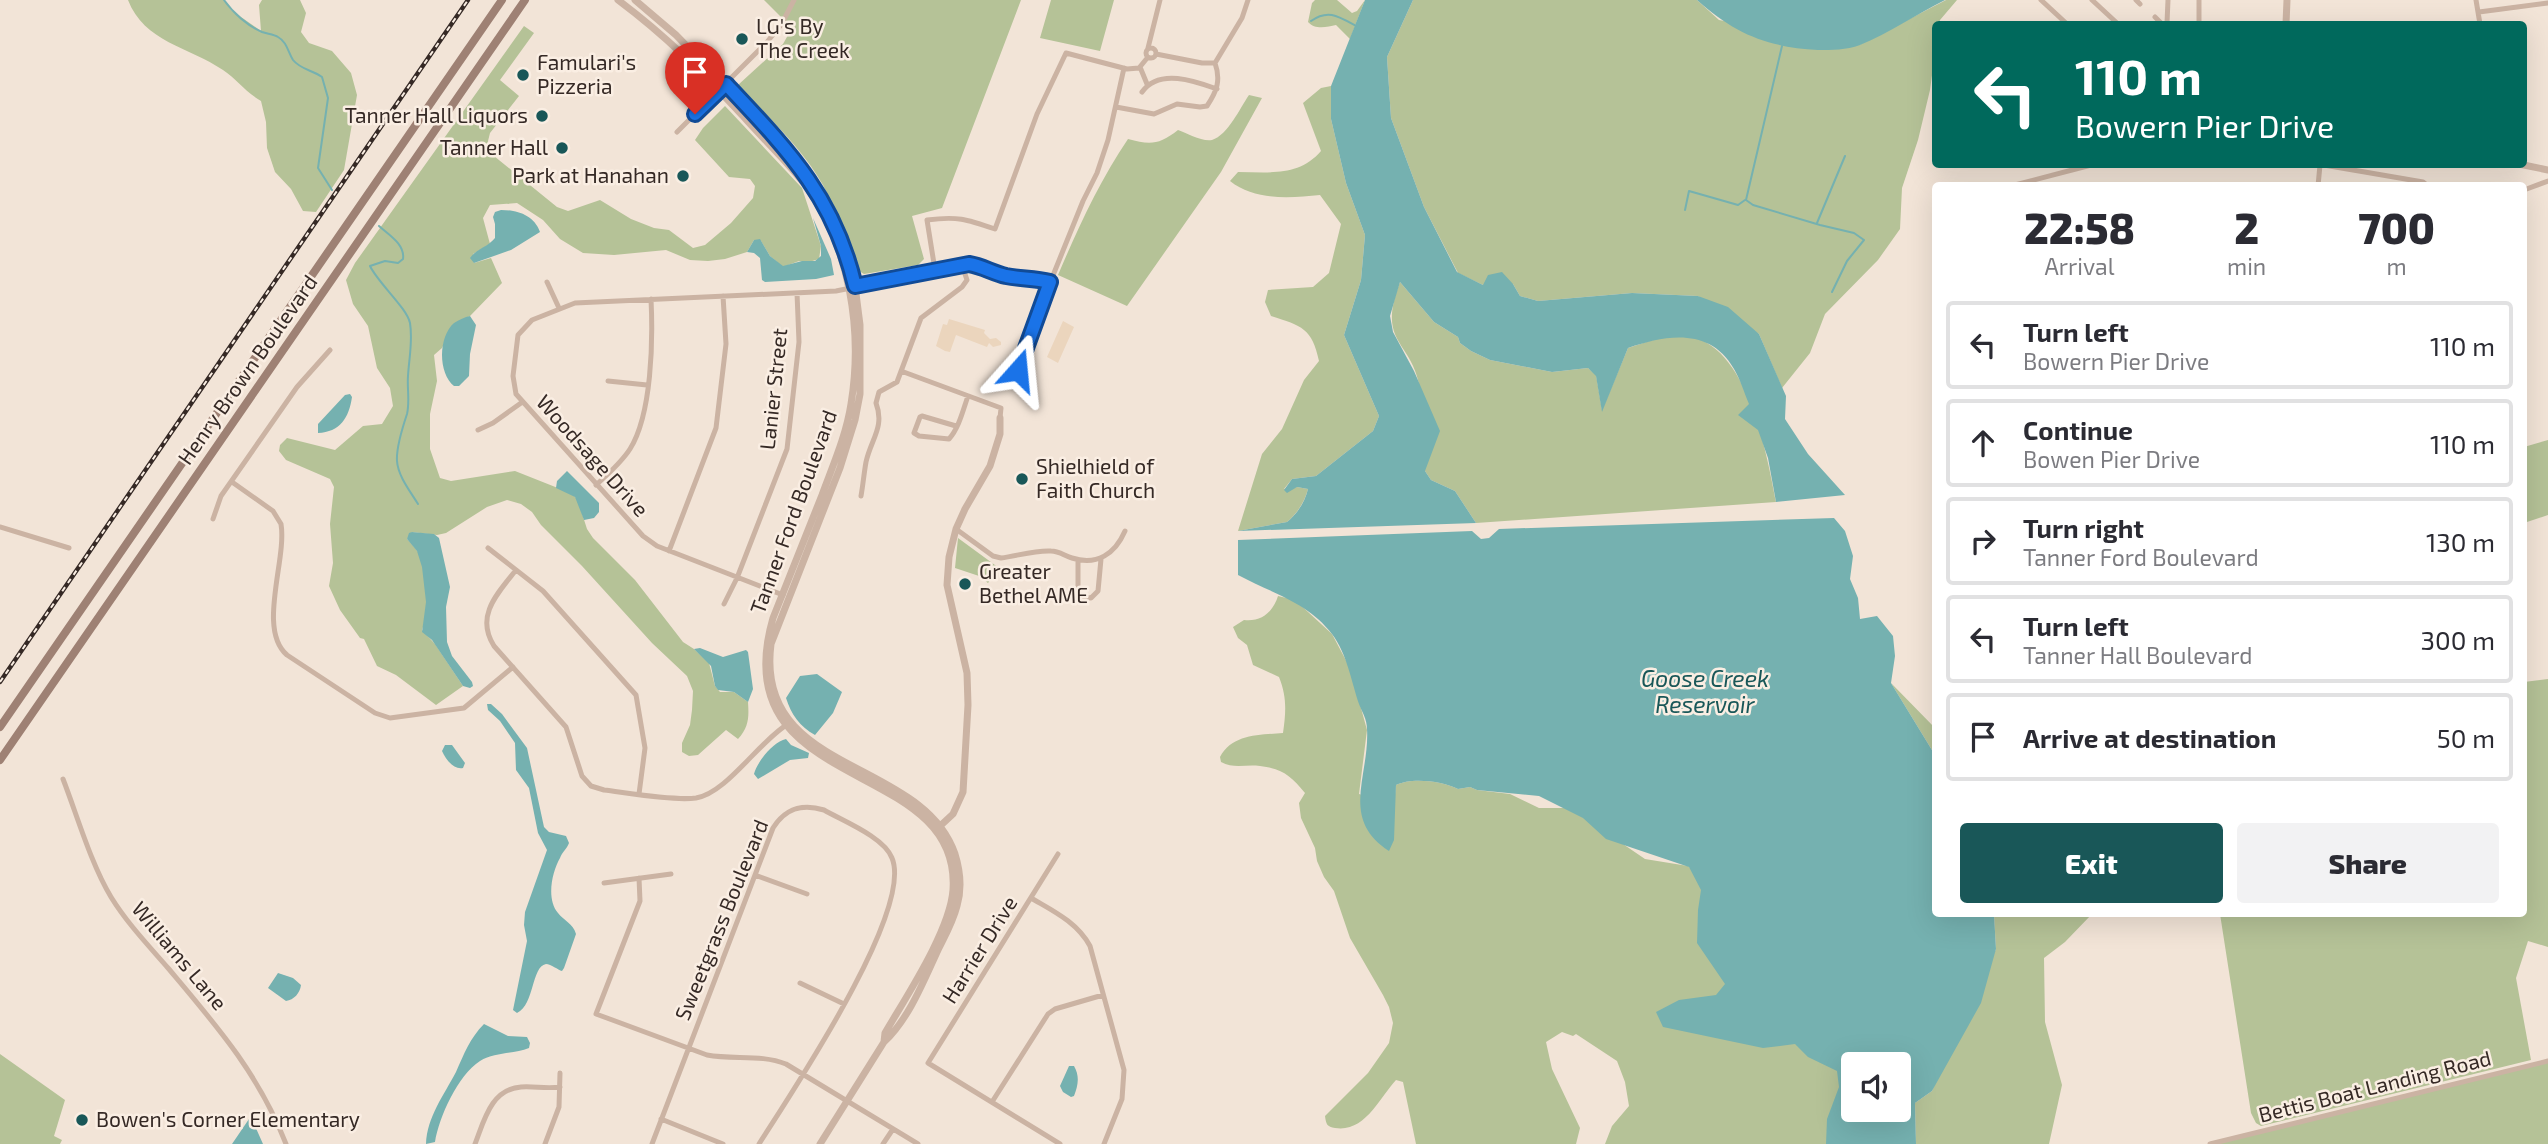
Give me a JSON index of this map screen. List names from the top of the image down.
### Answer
{
  "streets": {
    "main road": ["Henry Brown Boulevard"],
    "street": [
      "Lanier Street",
      "Woodsage Drive",
      "Tanner Ford Boulevard",
      "Sweetgrass Boulevard",
      "Harrier Drive",
      "Williams Lane",
      "Bettis Boat Landing Road"
    ]
  },
  "crossings": [
    ["Lanier Street", "Woodsage Drive"],
    ["Woodsage Drive", "Tanner Ford Boulevard"]
  ],
  "water": ["Goose Creek Reservoir"],
  "places": [
    "LG's By The Creek",
    "Famulari's Pizzeria",
    "Tanner Hall Liquors",
    "Tanner Hall",
    "Park at Hanahan",
    "Shielhield of Faith Church",
    "Greater Bethel AME",
    "Bowen's Corner Elementary"
  ],
  "page": {
    "turn": ["110 m", "Bowern Pier Drive"],
    "eta": [
      "22:58",
      "Arrival",
      "2",
      "min",
      "700",
      "m"
    ],
    "list": [
      {
        "name": "Turn left",
        "note": "Bowern Pier Drive",
        "value": "110 m"
      },
      {
        "name": "Continue",
        "note": "Bowen Pier Drive",
        "value": "110 m"
      },
      {
        "name": "Turn right",
        "note": "Tanner Ford Boulevard",
        "value": "130 m"
      },
      {
        "name": "Turn left",
        "note": "Tanner Hall Boulevard",
        "value": "300 m"
      },
      {
        "name": "Arrive at destination",
        "value": "50 m"
      }
    ],
    "buttons": ["Exit", "Share"]
  }
}
